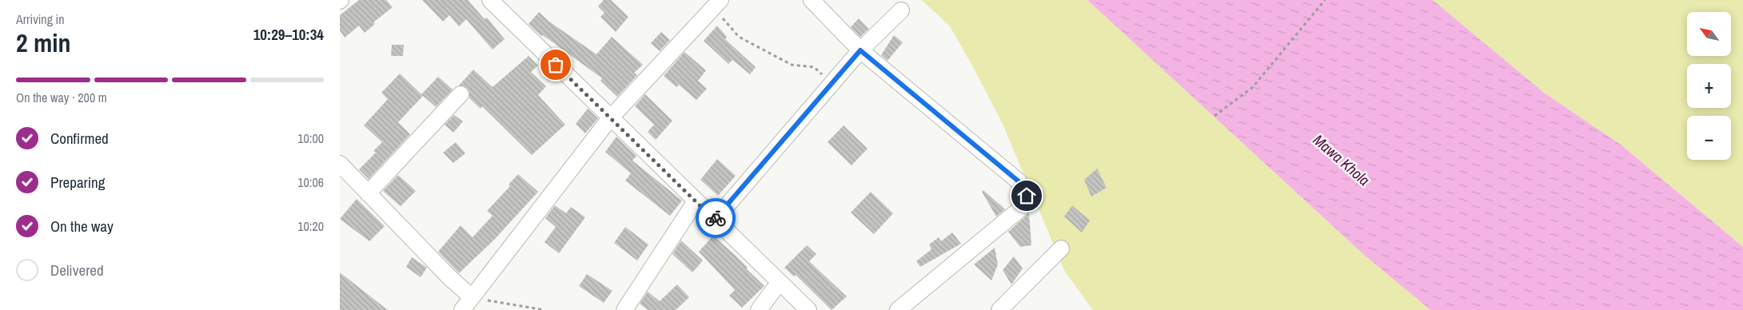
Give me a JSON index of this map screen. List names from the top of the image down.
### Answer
{
  "water": ["Mawa Khola"],
  "north": "top left",
  "page": {
    "heading": ["2 min", "Arriving in", "10:29–10:34"],
    "map_buttons": ["+", "−"],
    "bar": "On the way · 200 m",
    "list": [
      ["Confirmed", "10:00"],
      ["Preparing", "10:06"],
      ["On the way", "10:20"],
      "Delivered"
    ]
  }
}
